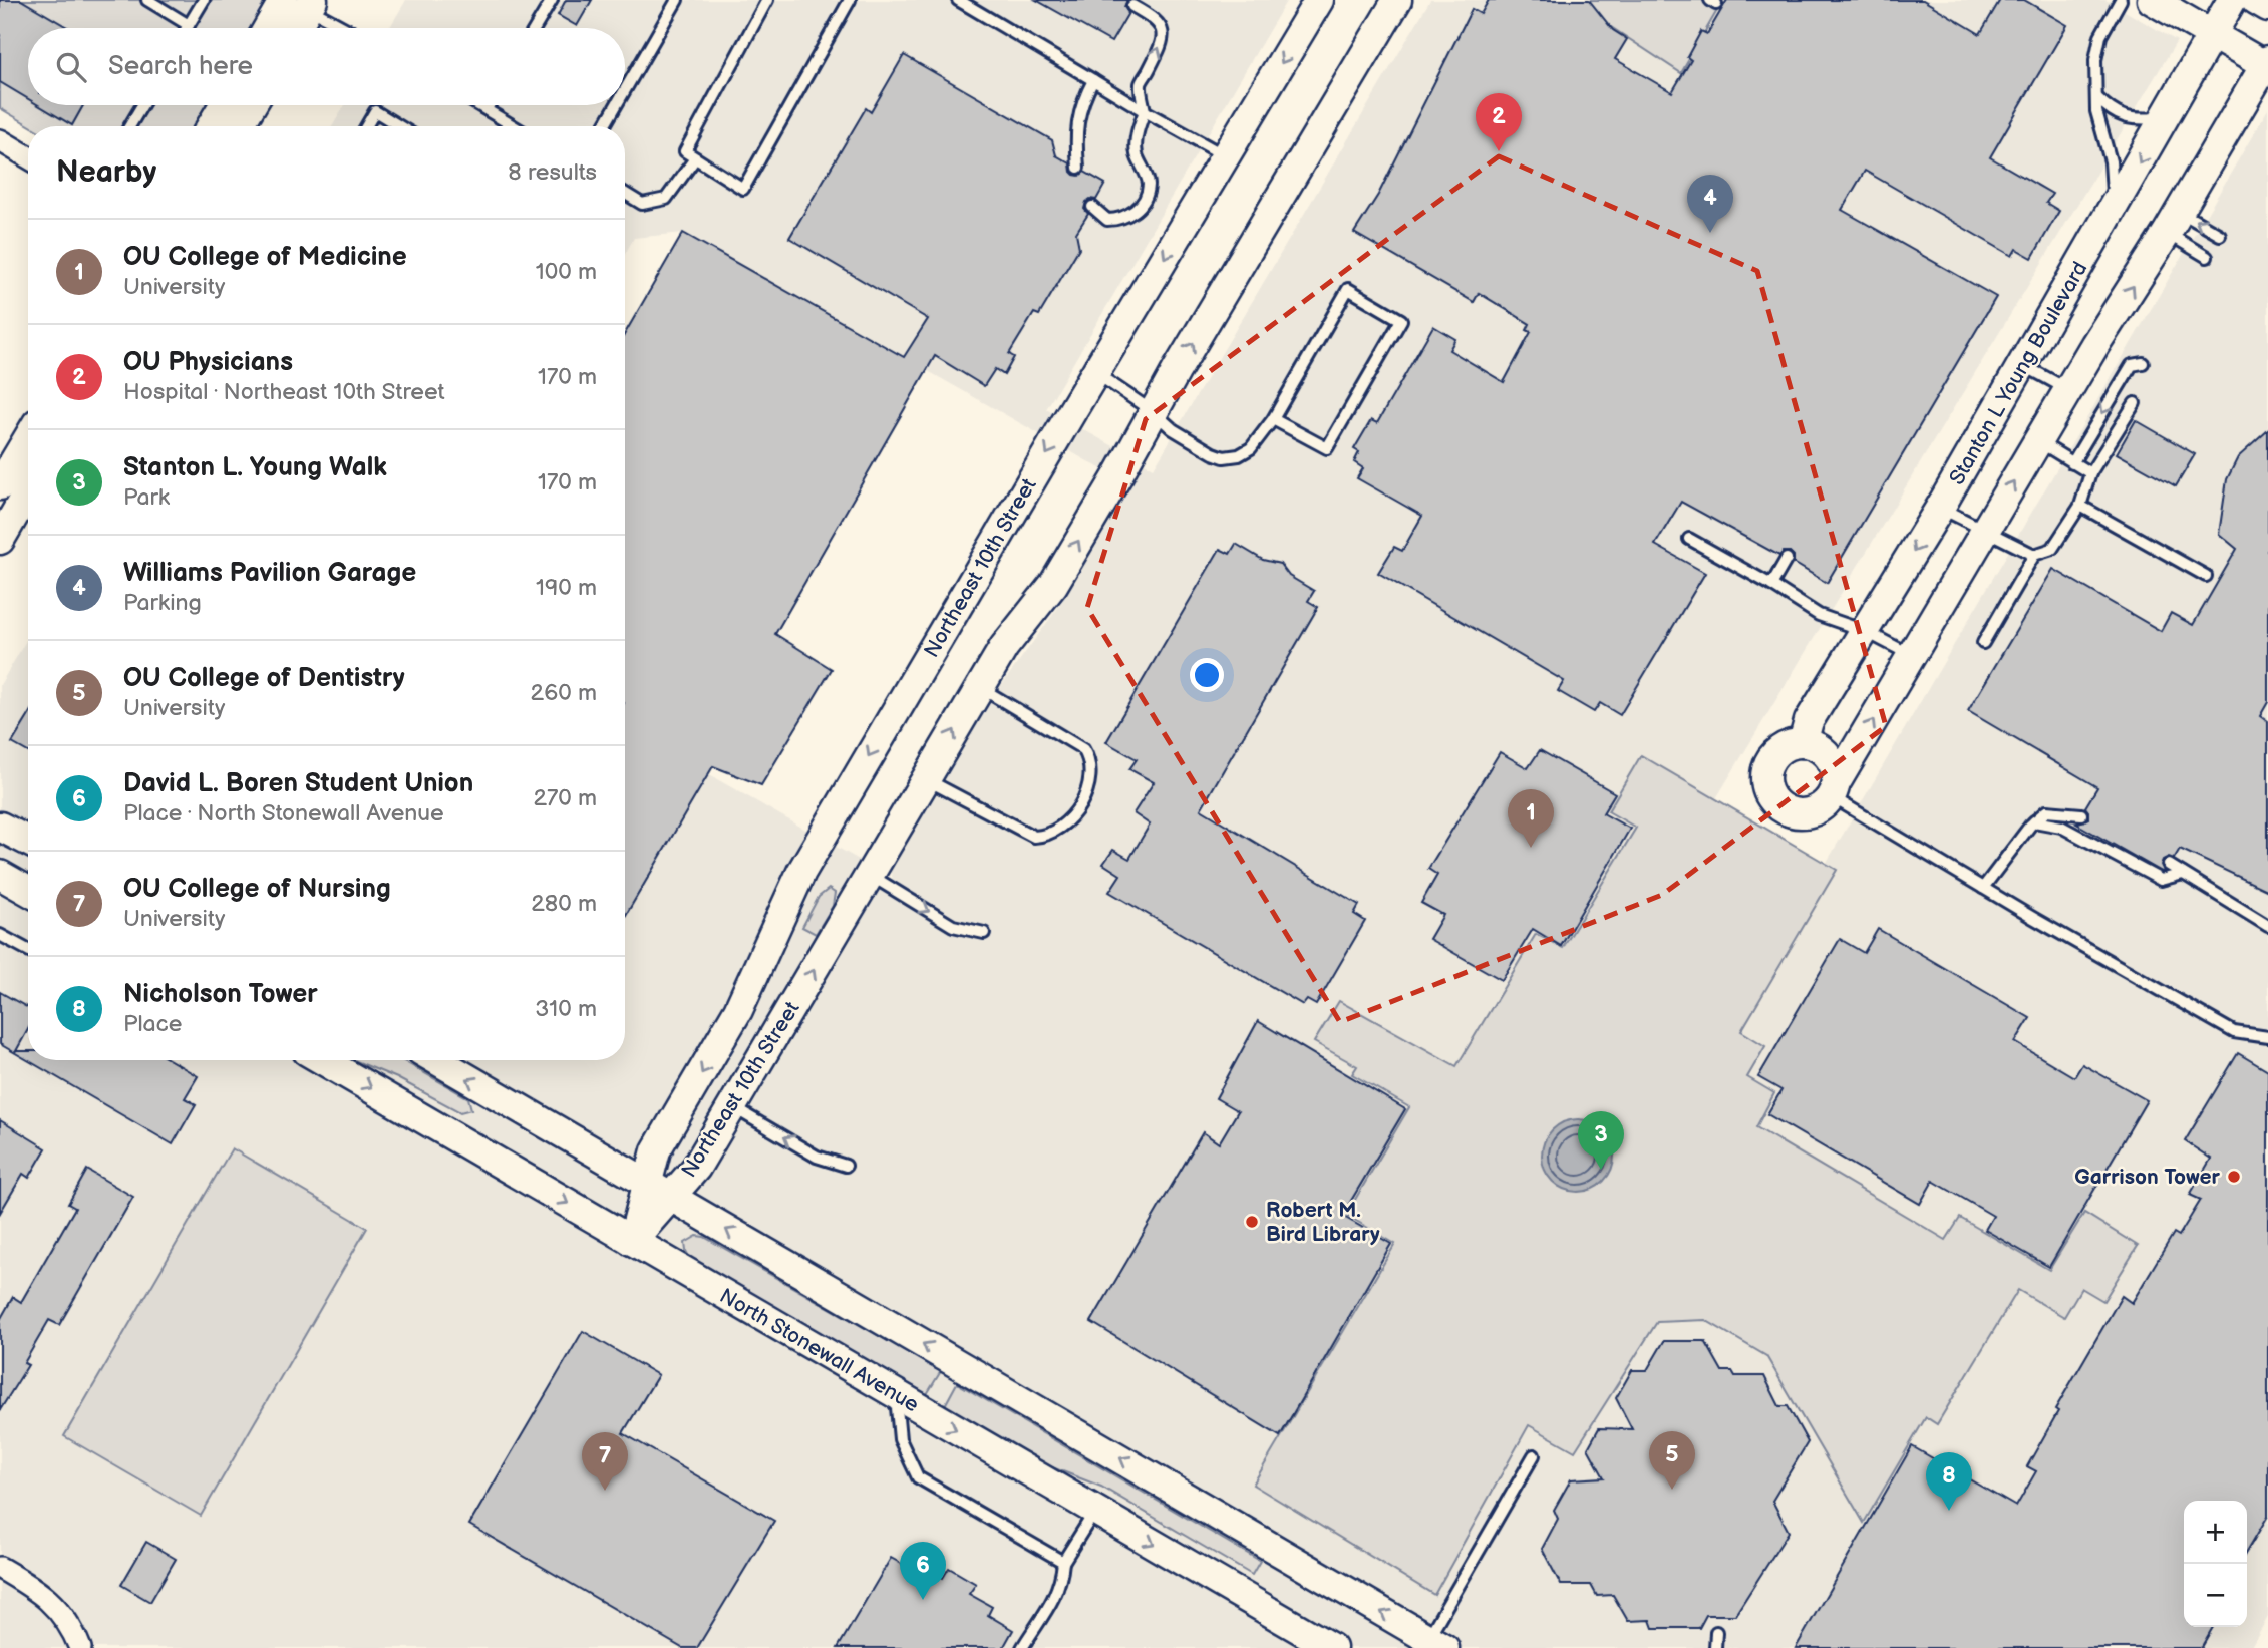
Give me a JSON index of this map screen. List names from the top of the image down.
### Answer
{
  "streets": {
    "main road": ["Stanton L Young Boulevard", "Northeast 10th Street", "North Stonewall Avenue"]
  },
  "crossings": [
    ["Northeast 10th Street", "North Stonewall Avenue"]
  ],
  "places": ["Garrison Tower", "Robert M. Bird Library"],
  "page": {
    "search": "Search here",
    "pins": [
      "2",
      "4",
      "1",
      "3",
      "5",
      "7",
      "8",
      "6"
    ],
    "heading": ["Nearby", "8 results"],
    "list": [
      {
        "mark": "1",
        "name": "OU College of Medicine",
        "note": "University",
        "value": "100 m"
      },
      {
        "mark": "2",
        "name": "OU Physicians",
        "note": "Hospital · Northeast 10th Street",
        "value": "170 m"
      },
      {
        "mark": "3",
        "name": "Stanton L. Young Walk",
        "note": "Park",
        "value": "170 m"
      },
      {
        "mark": "4",
        "name": "Williams Pavilion Garage",
        "note": "Parking",
        "value": "190 m"
      },
      {
        "mark": "5",
        "name": "OU College of Dentistry",
        "note": "University",
        "value": "260 m"
      },
      {
        "mark": "6",
        "name": "David L. Boren Student Union",
        "note": "Place · North Stonewall Avenue",
        "value": "270 m"
      },
      {
        "mark": "7",
        "name": "OU College of Nursing",
        "note": "University",
        "value": "280 m"
      },
      {
        "mark": "8",
        "name": "Nicholson Tower",
        "note": "Place",
        "value": "310 m"
      }
    ],
    "map_buttons": ["+", "−"]
  }
}
